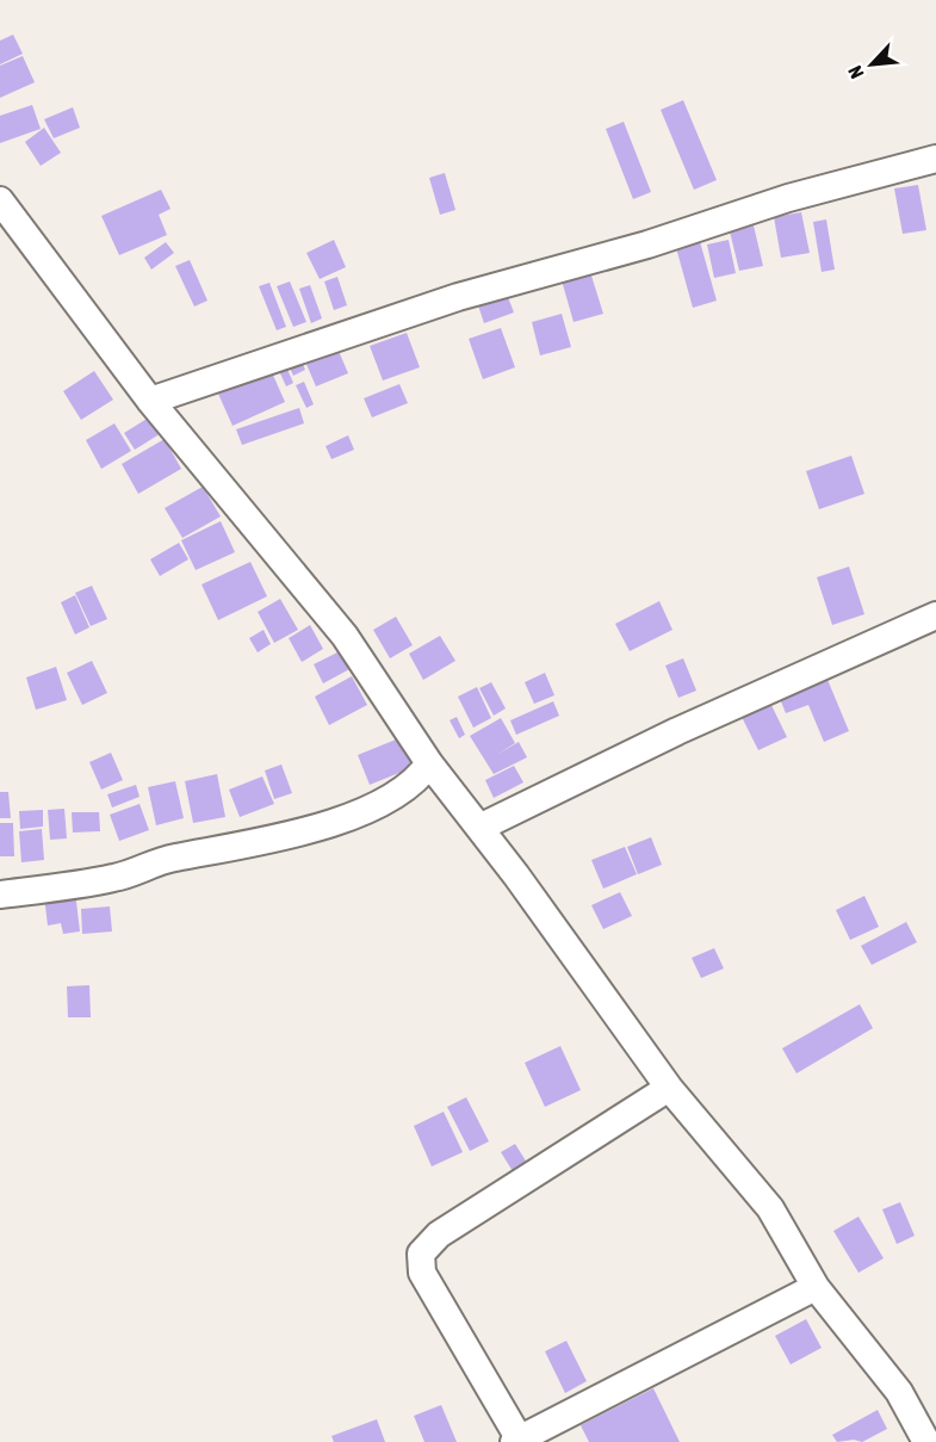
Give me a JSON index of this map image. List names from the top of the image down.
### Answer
{
  "north": "bottom left"
}
